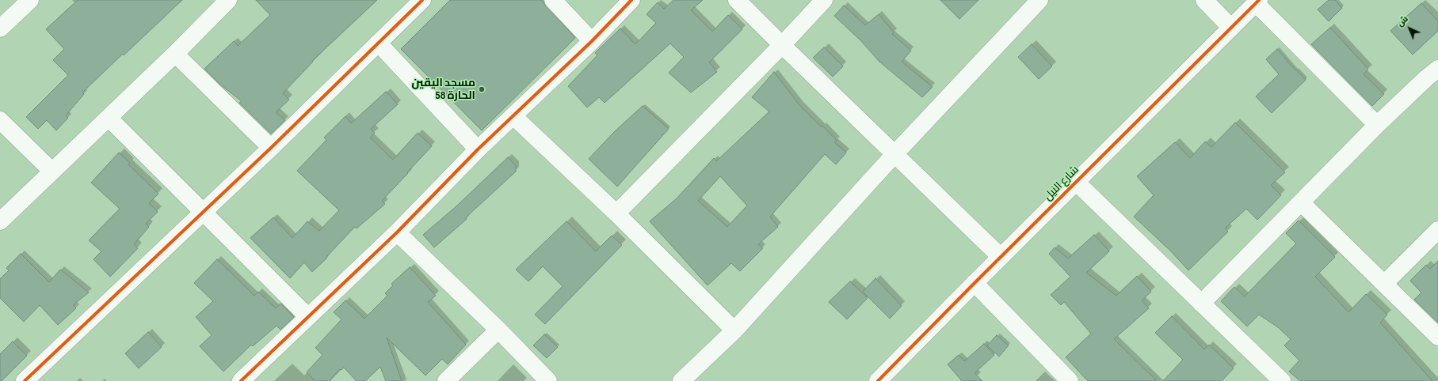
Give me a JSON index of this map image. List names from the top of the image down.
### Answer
{
  "streets": {
    "street": ["شارع النيل"]
  },
  "places": ["مسجد اليقين الحارة 58"],
  "north": "top left"
}
